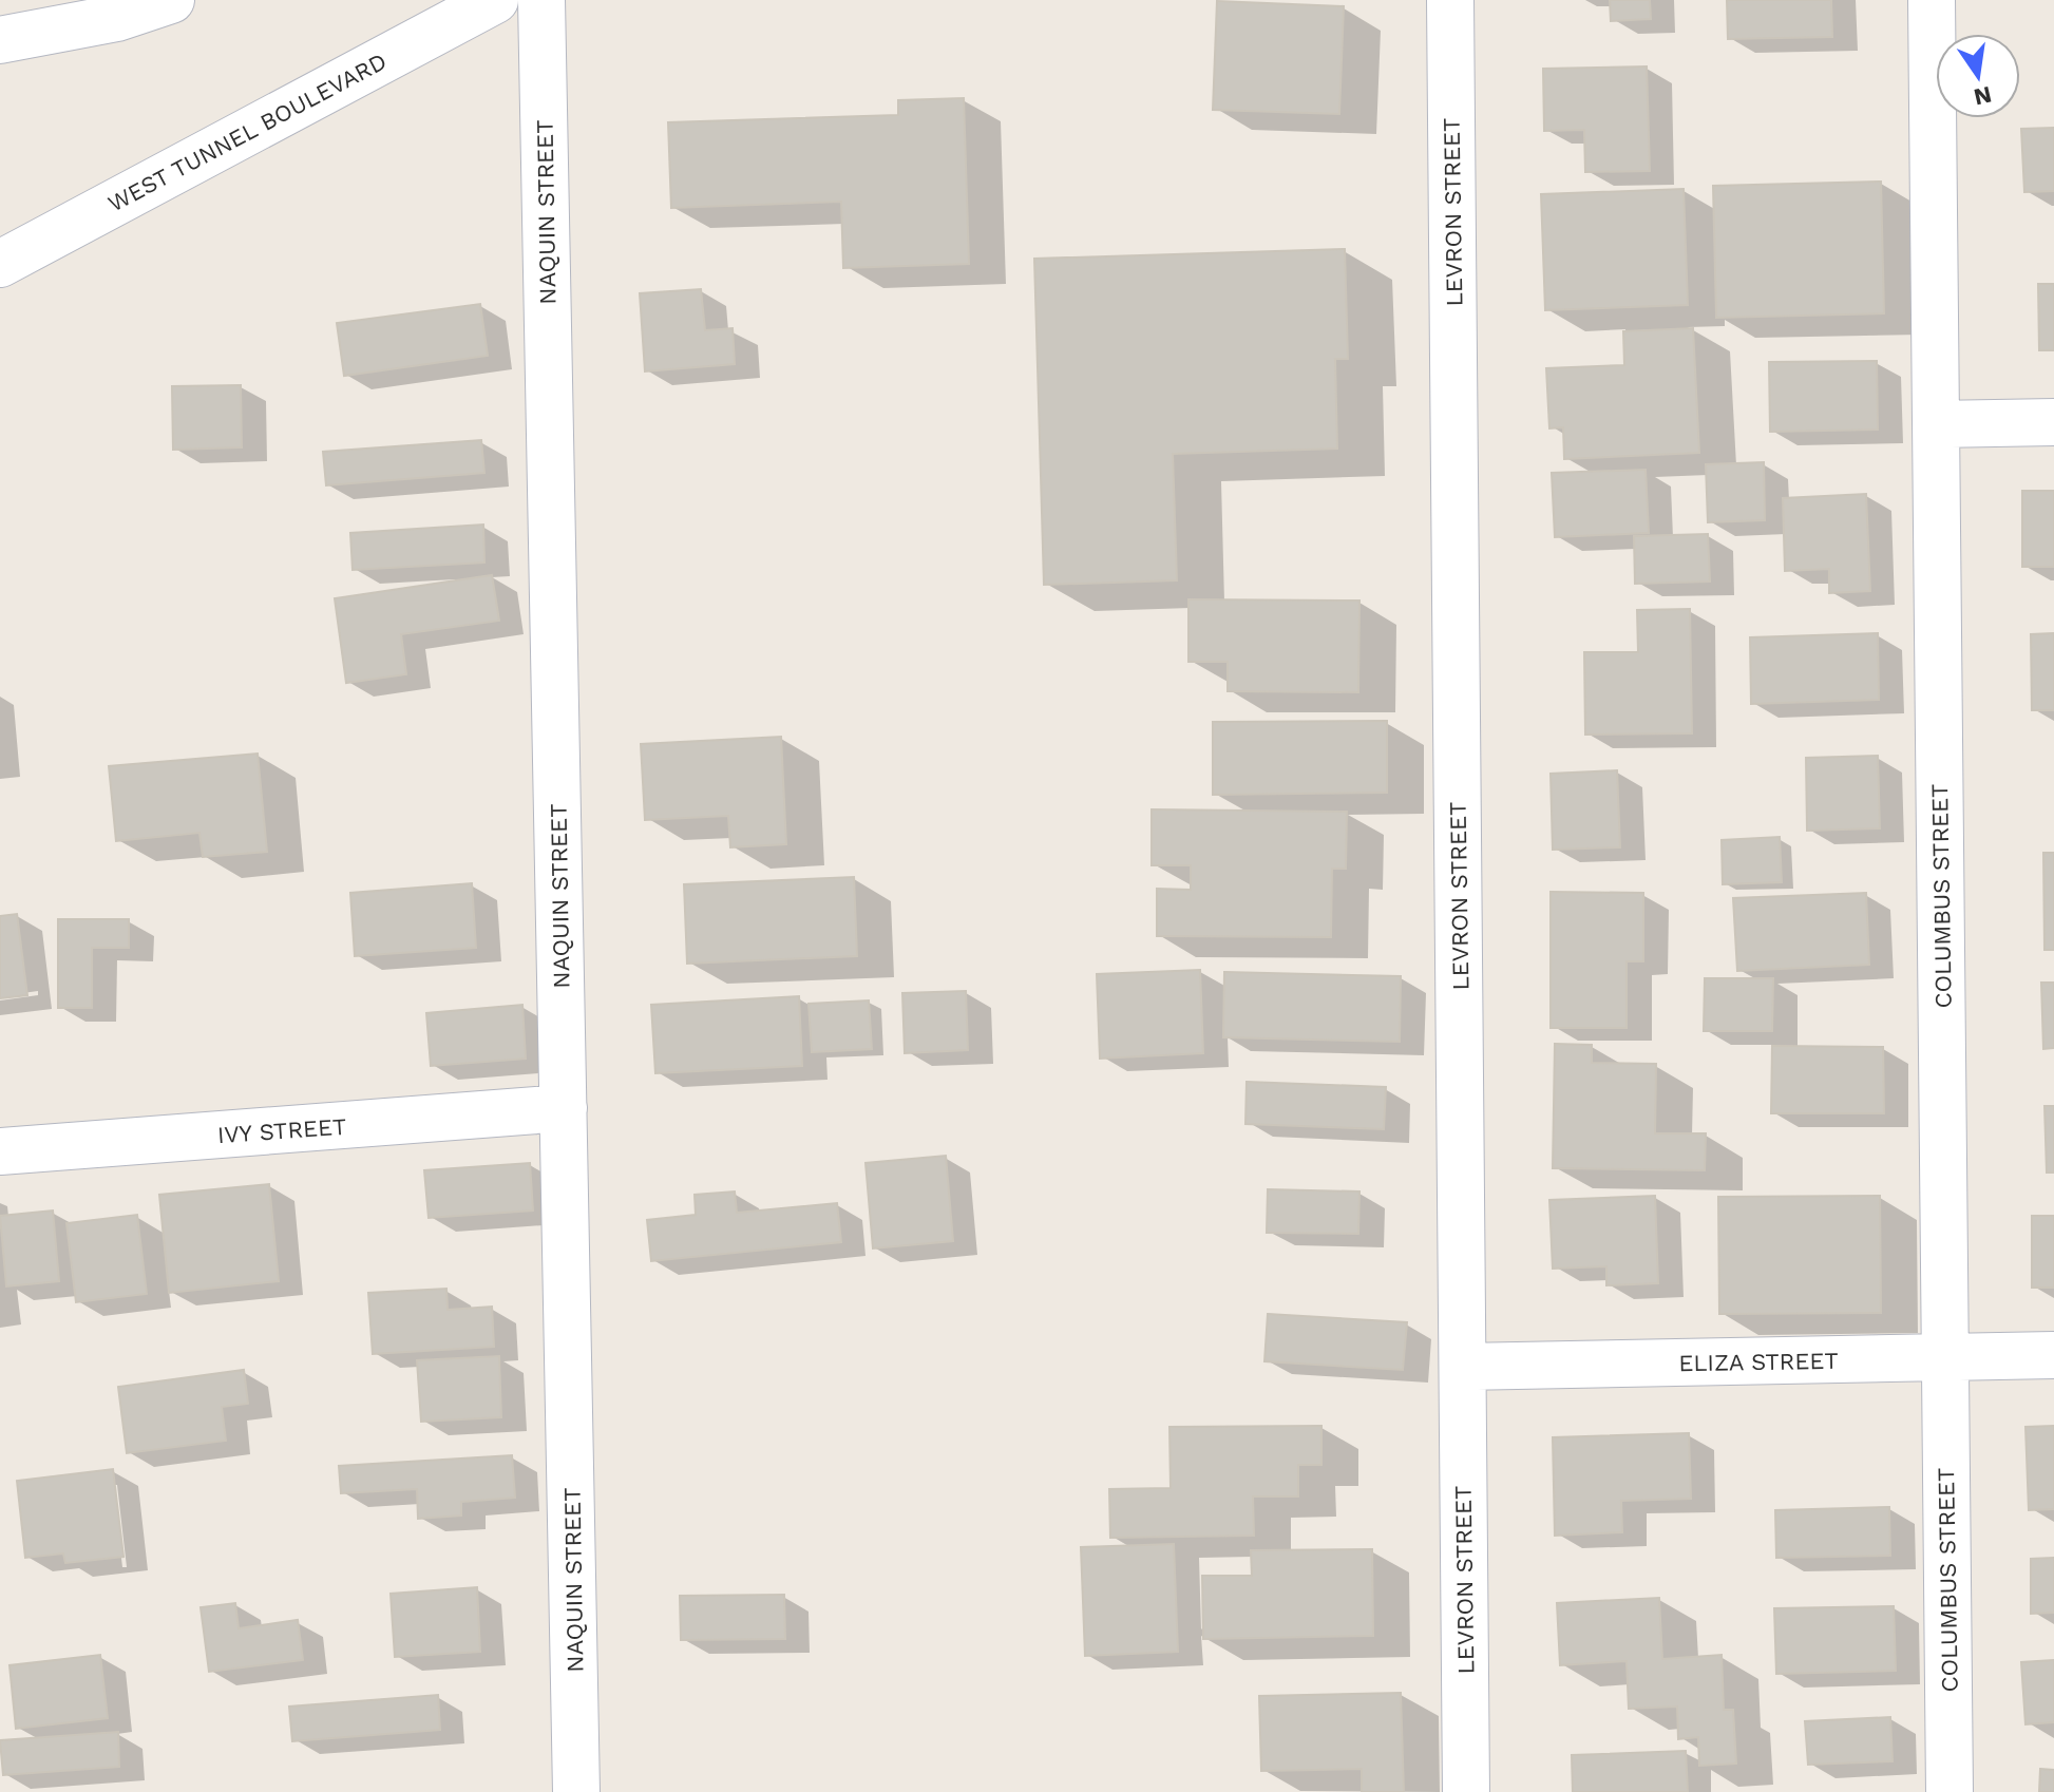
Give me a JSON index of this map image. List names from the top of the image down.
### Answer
{
  "streets": {
    "street": [
      "WEST TUNNEL BOULEVARD",
      "NAQUIN STREET",
      "LEVRON STREET",
      "COLUMBUS STREET",
      "IVY STREET",
      "ELIZA STREET"
    ]
  },
  "crossings": [
    ["NAQUIN STREET", "IVY STREET"],
    ["LEVRON STREET", "ELIZA STREET"],
    ["COLUMBUS STREET", "ELIZA STREET"]
  ],
  "north": "bottom"
}
